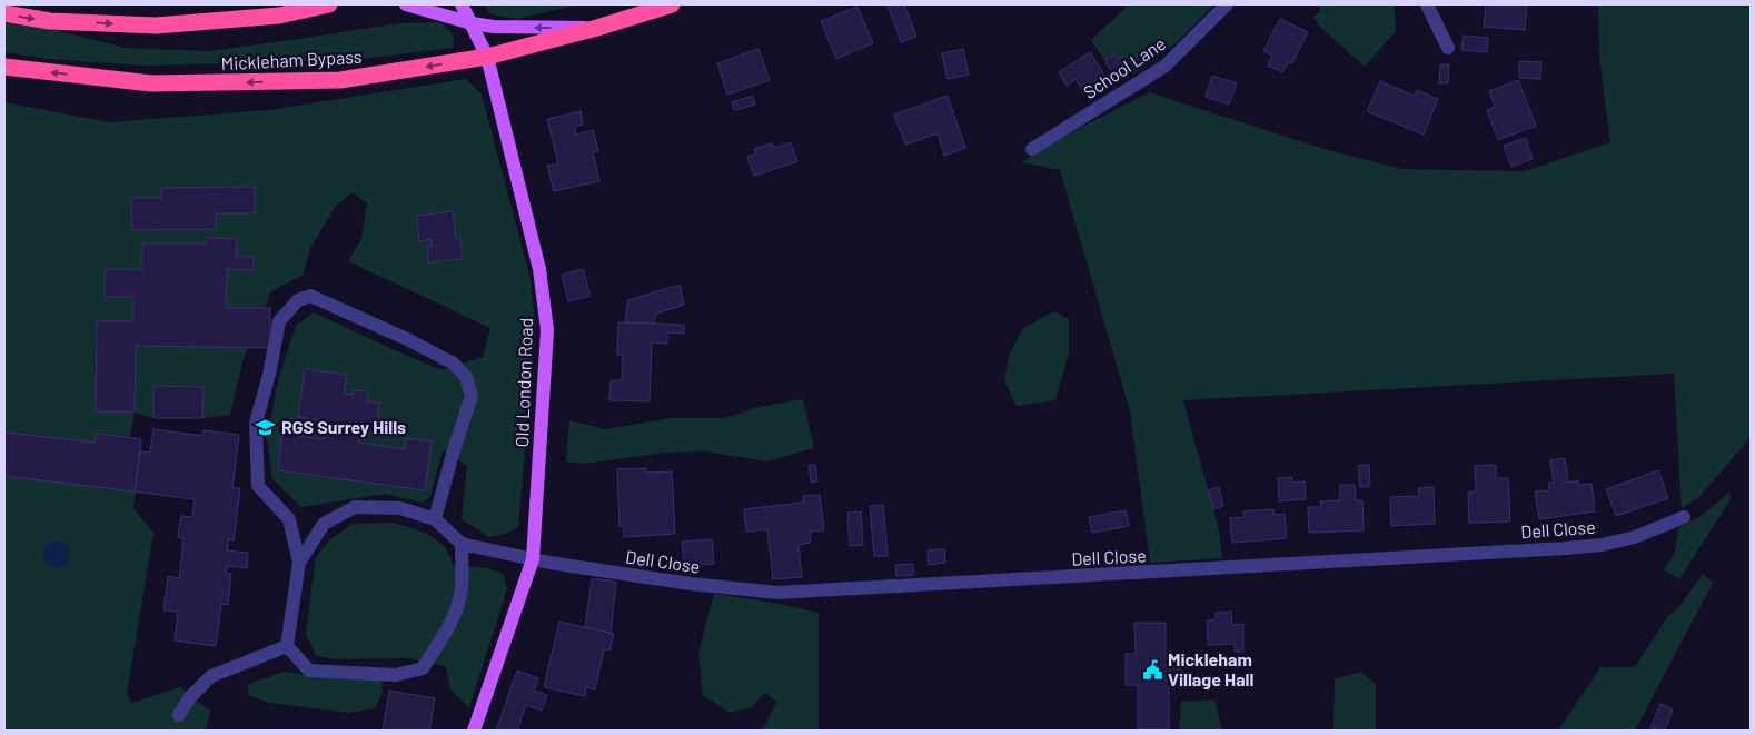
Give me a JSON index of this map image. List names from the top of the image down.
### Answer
{
  "streets": {
    "highway": ["Mickleham Bypass"],
    "main road": ["Old London Road"],
    "street": ["School Lane", "Dell Close"]
  },
  "crossings": [
    ["Mickleham Bypass", "Old London Road"],
    ["Old London Road", "Dell Close"]
  ],
  "places": {
    "school or university": ["RGS Surrey Hills"],
    "public building": ["Mickleham Village Hall"]
  }
}
